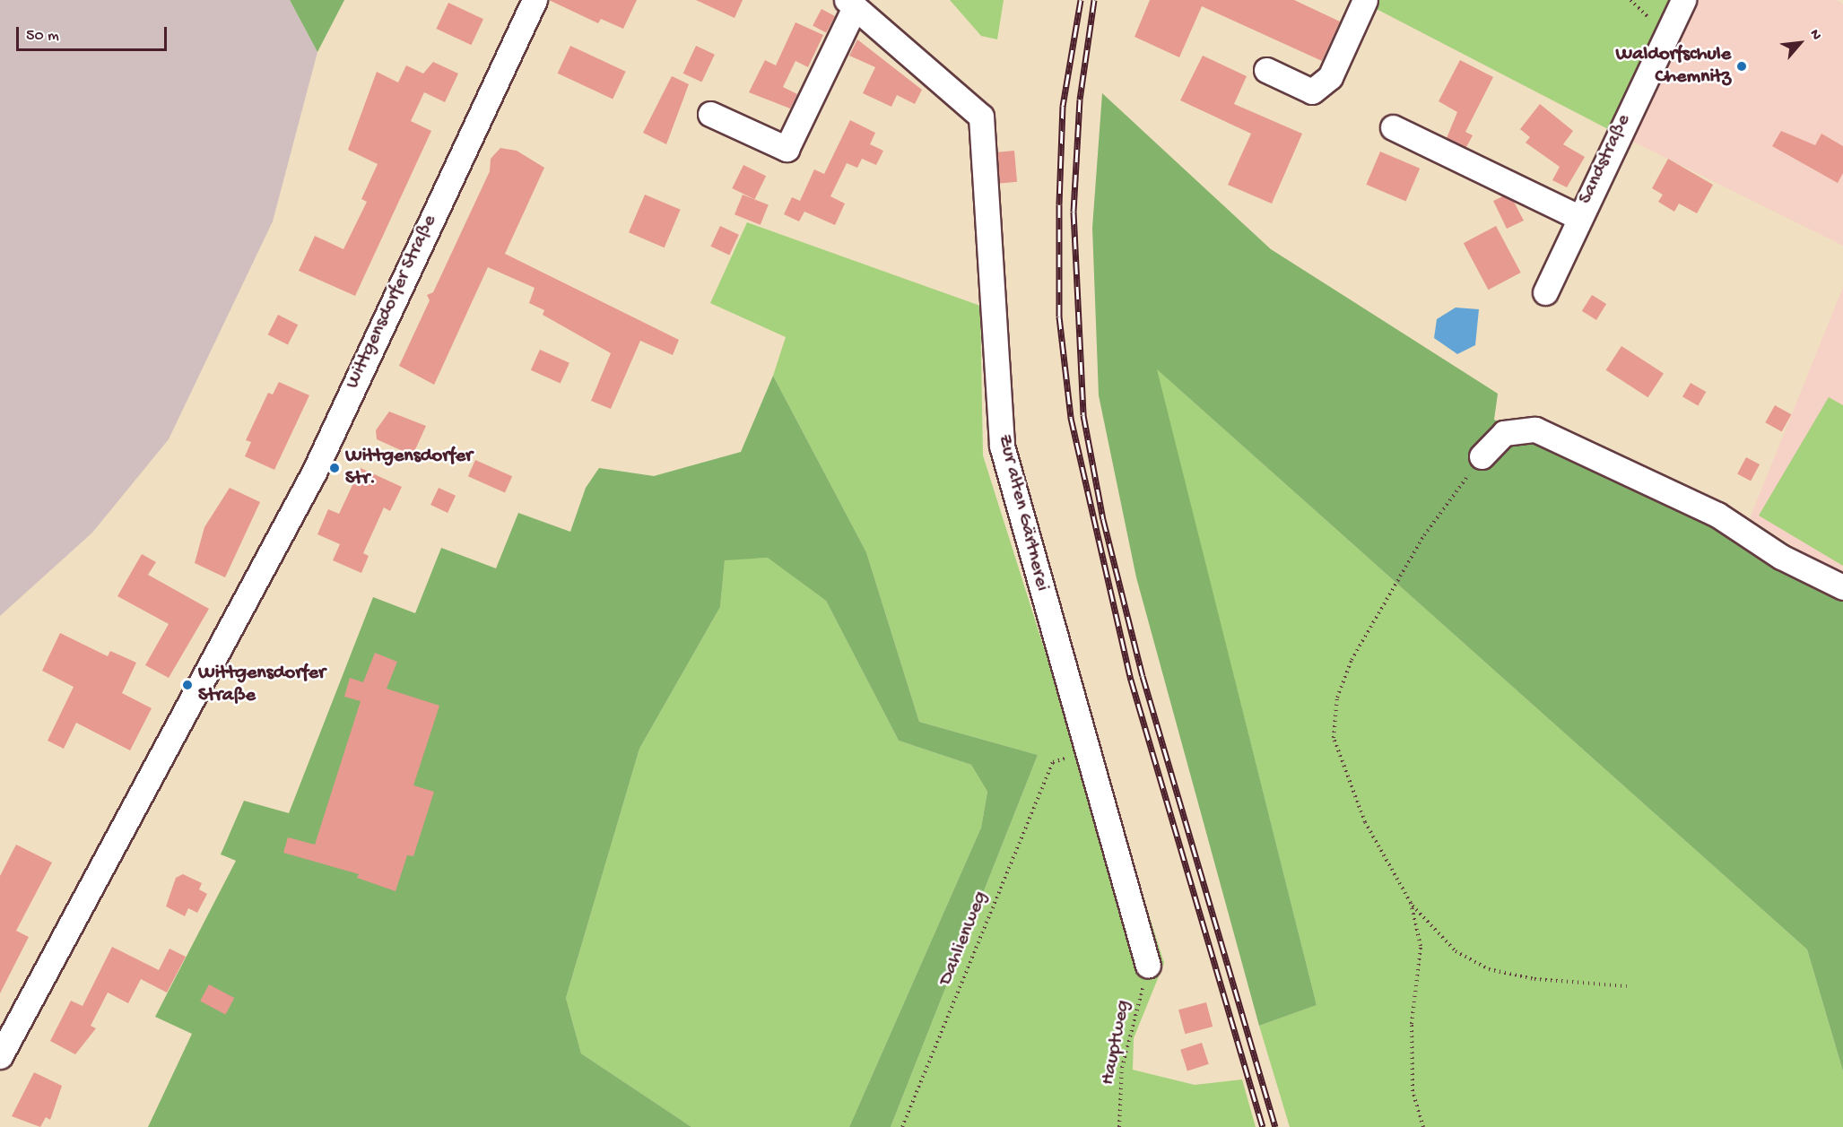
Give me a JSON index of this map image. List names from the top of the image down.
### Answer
{
  "streets": {
    "street": ["Sandstraße", "Wittgensdorfer Straße", "Zur alten Gärtnerei"],
    "path": ["Dahlienweg", "Hauptweg"]
  },
  "crossings": [
    ["Zur alten Gärtnerei", "Hauptweg"]
  ],
  "places": ["Waldorfschule Chemnitz", "Wittgensdorfer Str.", "Wittgensdorfer Straße"],
  "scale_bar": "50 m",
  "north": "top right"
}
